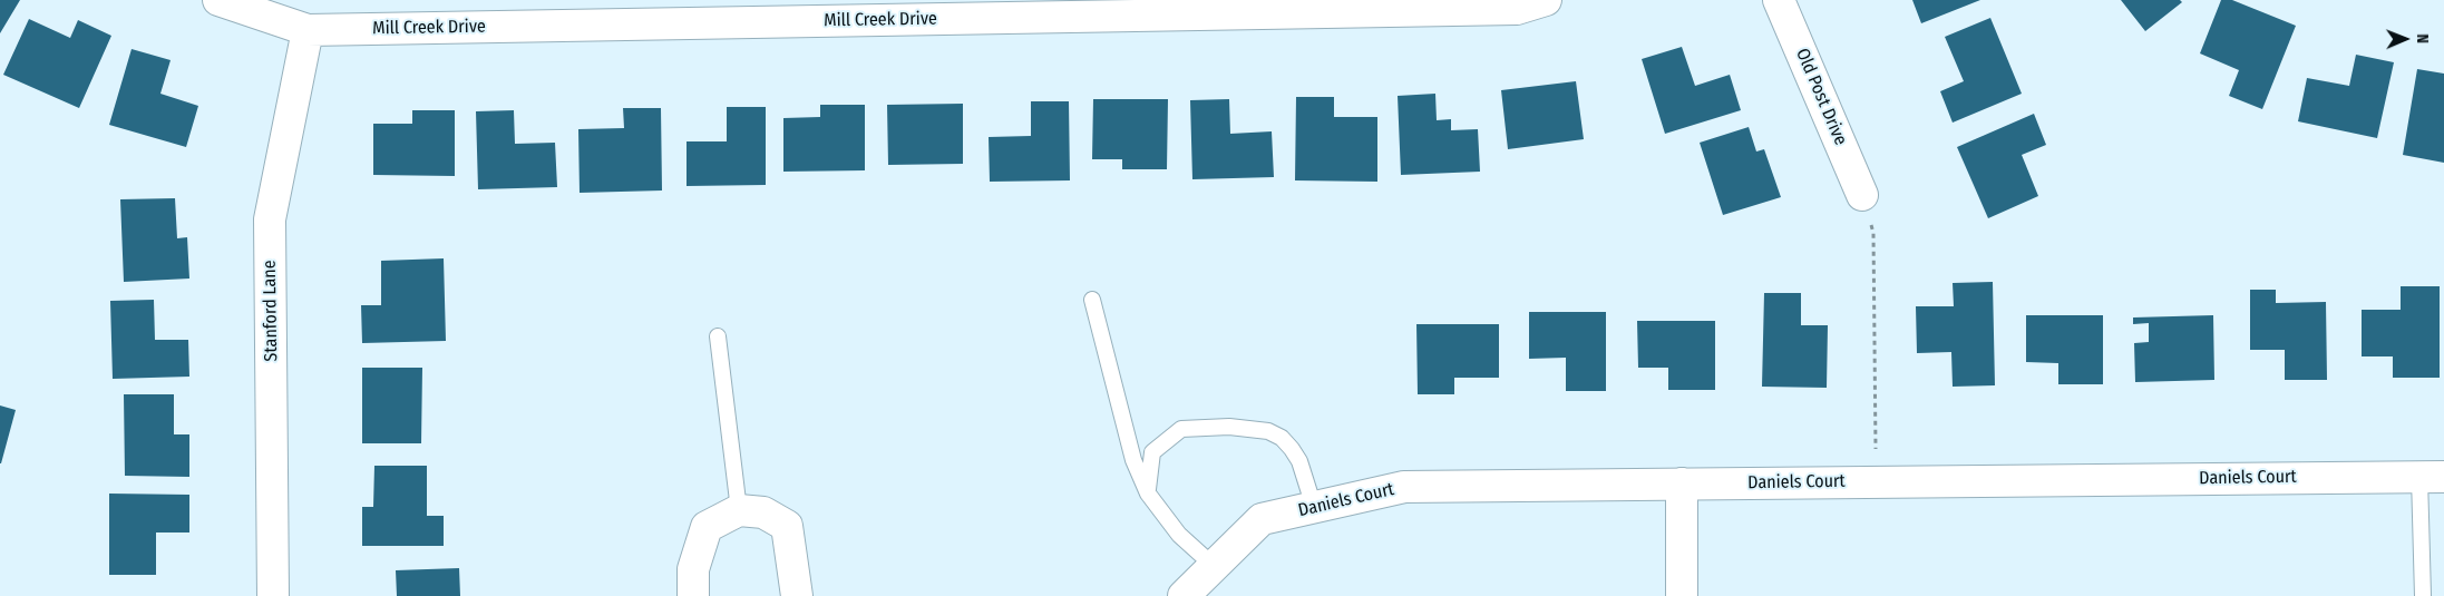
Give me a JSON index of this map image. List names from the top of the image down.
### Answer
{
  "streets": {
    "street": [
      "Mill Creek Drive",
      "Old Post Drive",
      "Stanford Lane",
      "Daniels Court"
    ]
  },
  "crossings": [
    ["Mill Creek Drive", "Stanford Lane"]
  ],
  "north": "right"
}
